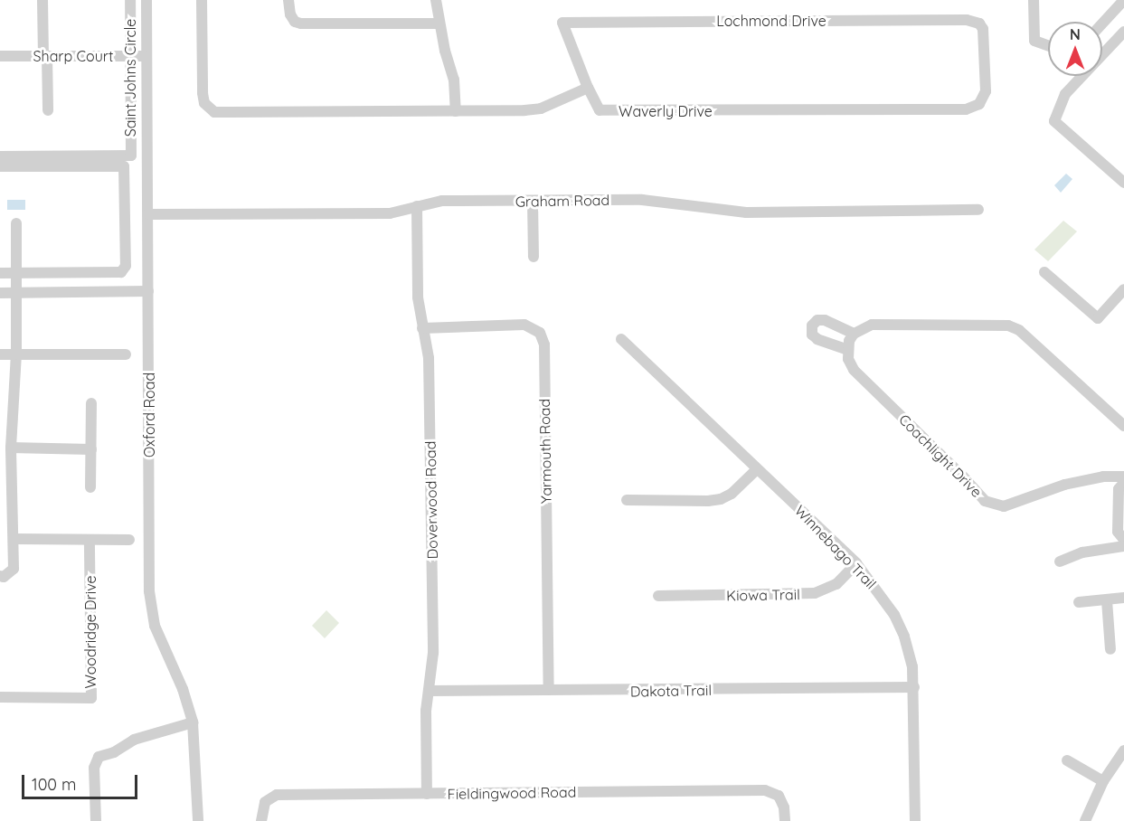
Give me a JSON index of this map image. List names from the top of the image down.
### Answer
{
  "streets": {
    "street": [
      "Lochmond Drive",
      "Sharp Court",
      "Saint Johns Circle",
      "Waverly Drive",
      "Graham Road",
      "Oxford Road",
      "Yarmouth Road",
      "Coachlight Drive",
      "Doverwood Road",
      "Winnebago Trail",
      "Kiowa Trail",
      "Woodridge Drive",
      "Dakota Trail",
      "Fieldingwood Road"
    ]
  },
  "crossings": [
    ["Lochmond Drive", "Waverly Drive"],
    ["Sharp Court", "Saint Johns Circle"],
    ["Sharp Court", "Oxford Road"],
    ["Saint Johns Circle", "Oxford Road"],
    ["Graham Road", "Oxford Road"],
    ["Graham Road", "Doverwood Road"],
    ["Yarmouth Road", "Doverwood Road"],
    ["Yarmouth Road", "Dakota Trail"],
    ["Doverwood Road", "Dakota Trail"],
    ["Doverwood Road", "Fieldingwood Road"],
    ["Winnebago Trail", "Kiowa Trail"],
    ["Winnebago Trail", "Dakota Trail"]
  ],
  "scale_bar": "100 m",
  "north": "top"
}
